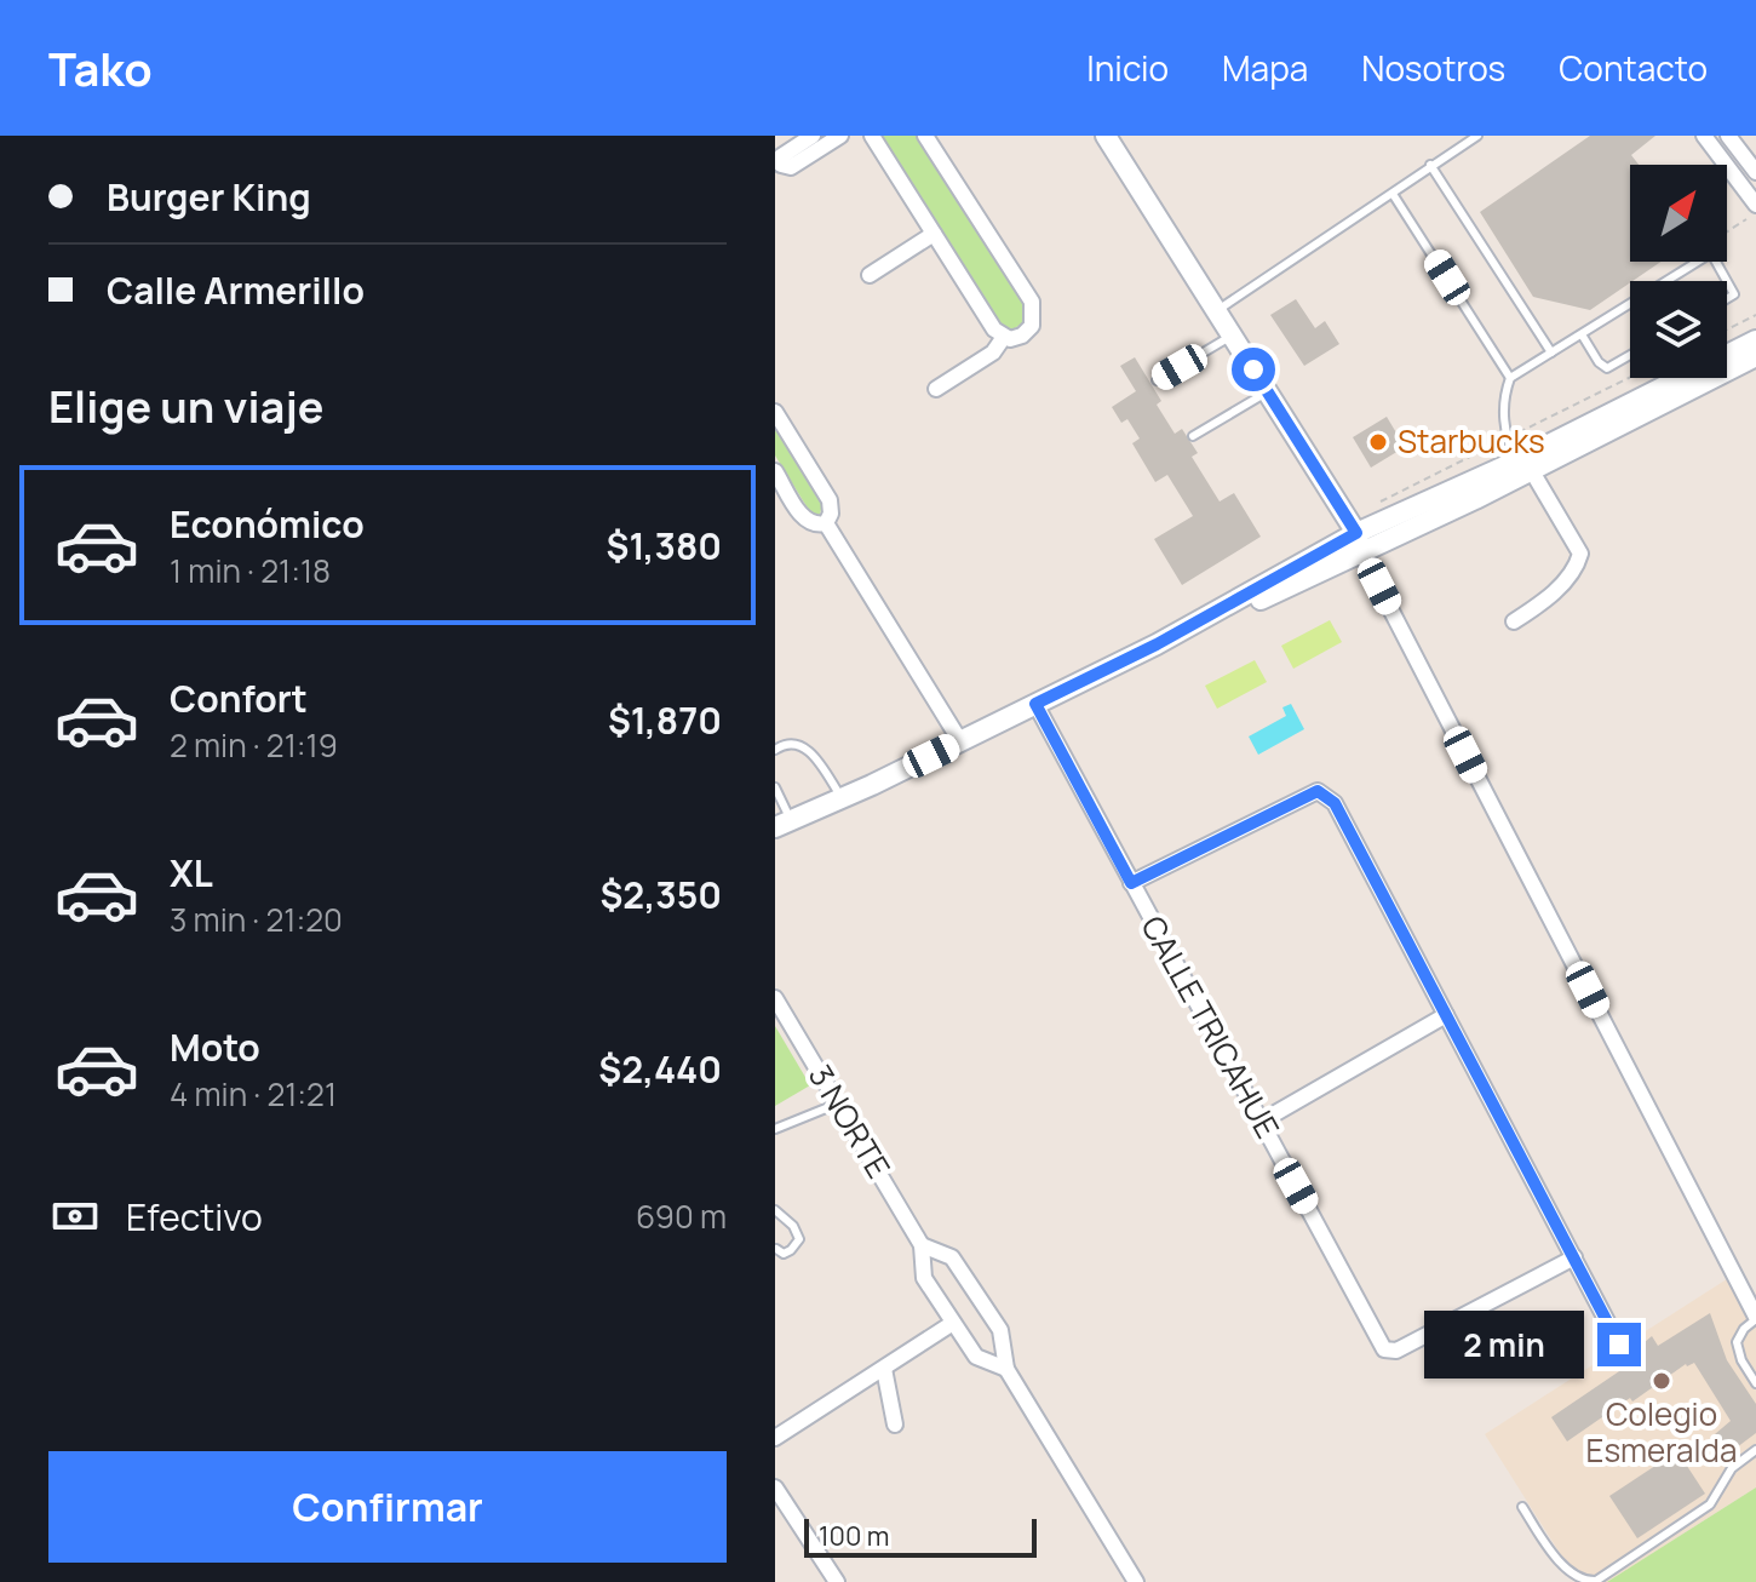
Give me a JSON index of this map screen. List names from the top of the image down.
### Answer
{
  "streets": {
    "street": ["CALLE TRICAHUE", "3 NORTE"]
  },
  "places": ["Starbucks", "Colegio Esmeralda"],
  "scale_bar": "100 m",
  "north": "top right",
  "page": {
    "header": "Tako",
    "nav": [
      "Inicio",
      "Mapa",
      "Nosotros",
      "Contacto"
    ],
    "banner": ["Burger King", "Calle Armerillo"],
    "heading": "Elige un viaje",
    "list": [
      {
        "name": "Económico",
        "note": "1 min · 21:18",
        "value": "$1,380"
      },
      {
        "name": "Confort",
        "note": "2 min · 21:19",
        "value": "$1,870"
      },
      {
        "name": "XL",
        "note": "3 min · 21:20",
        "value": "$2,350"
      },
      {
        "name": "Moto",
        "note": "4 min · 21:21",
        "value": "$2,440"
      }
    ],
    "pay": ["Efectivo", "690 m"],
    "bubble": "2 min",
    "buttons": "Confirmar",
    "scale": "100 m"
  }
}
